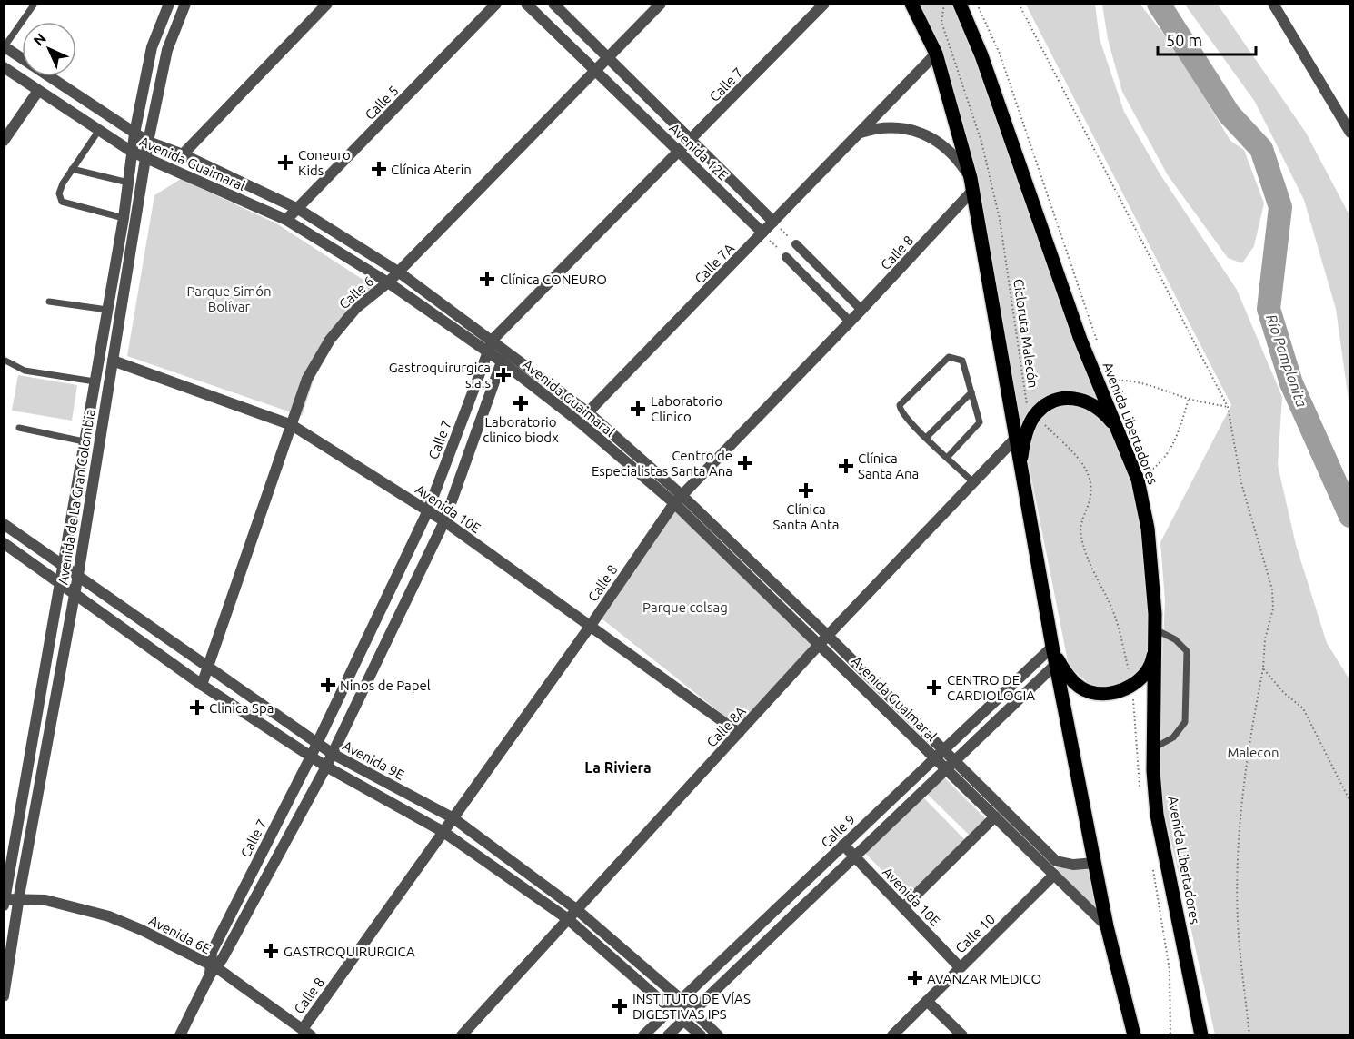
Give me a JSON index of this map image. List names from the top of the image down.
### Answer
{
  "streets": {
    "main road": ["Avenida Libertadores"],
    "street": [
      "Calle 7",
      "Calle 5",
      "Avenida 12E",
      "Avenida Guaimaral",
      "Calle 8",
      "Calle 7A",
      "Calle 6",
      "Avenida de La Gran Colombia",
      "Avenida 10E",
      "Calle 8A",
      "Avenida 9E",
      "Calle 9",
      "Calle 10",
      "Avenida 6E"
    ],
    "path": ["Cicloruta Malecón"]
  },
  "crossings": [
    ["Calle 7", "Avenida 12E"],
    ["Calle 7", "Avenida Guaimaral"],
    ["Calle 7", "Avenida 10E"],
    ["Calle 7", "Avenida 9E"],
    ["Calle 7", "Avenida 6E"],
    ["Calle 5", "Avenida Guaimaral"],
    ["Avenida 12E", "Calle 7A"],
    ["Avenida 12E", "Calle 6"],
    ["Avenida Guaimaral", "Calle 8"],
    ["Avenida Guaimaral", "Calle 7A"],
    ["Avenida Guaimaral", "Calle 6"],
    ["Avenida Guaimaral", "Avenida de La Gran Colombia"],
    ["Avenida Guaimaral", "Calle 8A"],
    ["Avenida Guaimaral", "Calle 9"],
    ["Avenida Guaimaral", "Calle 10"],
    ["Calle 8", "Avenida 10E"],
    ["Calle 8", "Avenida 9E"],
    ["Calle 8", "Avenida 6E"],
    ["Calle 6", "Avenida 10E"],
    ["Calle 6", "Avenida 9E"],
    ["Avenida de La Gran Colombia", "Avenida 10E"],
    ["Avenida de La Gran Colombia", "Avenida 9E"],
    ["Avenida de La Gran Colombia", "Avenida 6E"],
    ["Avenida 10E", "Calle 8A"],
    ["Avenida 10E", "Calle 9"],
    ["Avenida 10E", "Calle 10"],
    ["Calle 8A", "Avenida 9E"],
    ["Avenida 9E", "Calle 9"]
  ],
  "districts": ["La Riviera"],
  "water": ["Río Pamplonita"],
  "parks": ["Parque Simón Bolívar", "Parque colsag", "Malecon"],
  "places": {
    "health": [
      "Coneuro Kids",
      "Clínica Aterin",
      "Clínica CONEURO",
      "Gastroquirurgica s.a.s",
      "Laboratorio clinico biodx",
      "Laboratorio Clinico",
      "Centro de Especialistas Santa Ana",
      "Clínica Santa Ana",
      "Clínica Santa Anta",
      "Ninos de Papel",
      "CENTRO DE CARDIOLOGIA",
      "Clinica Spa",
      "GASTROQUIRURGICA",
      "AVANZAR MEDICO",
      "INSTITUTO DE VÍAS DIGESTIVAS IPS"
    ]
  },
  "scale_bar": "50 m",
  "north": "top left"
}
